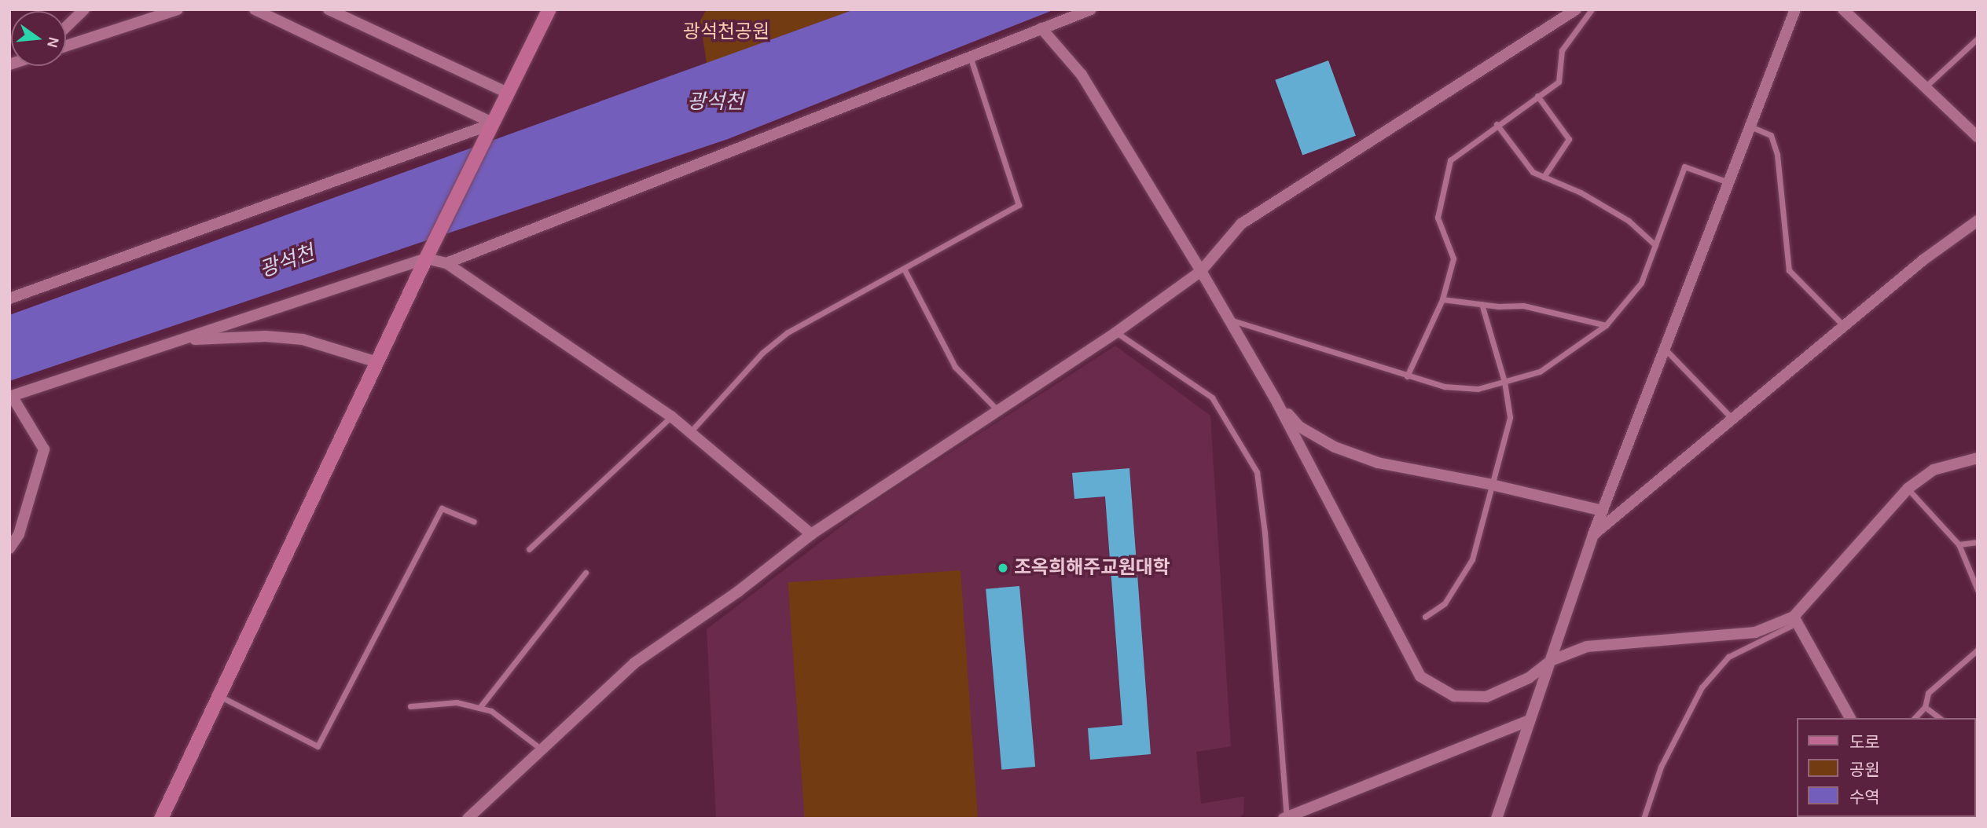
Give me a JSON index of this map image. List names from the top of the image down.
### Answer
{
  "water": ["광석천"],
  "parks": ["광석천공원"],
  "places": ["조옥희해주교원대학"],
  "legend": ["도로", "공원", "수역"],
  "north": "right"
}
